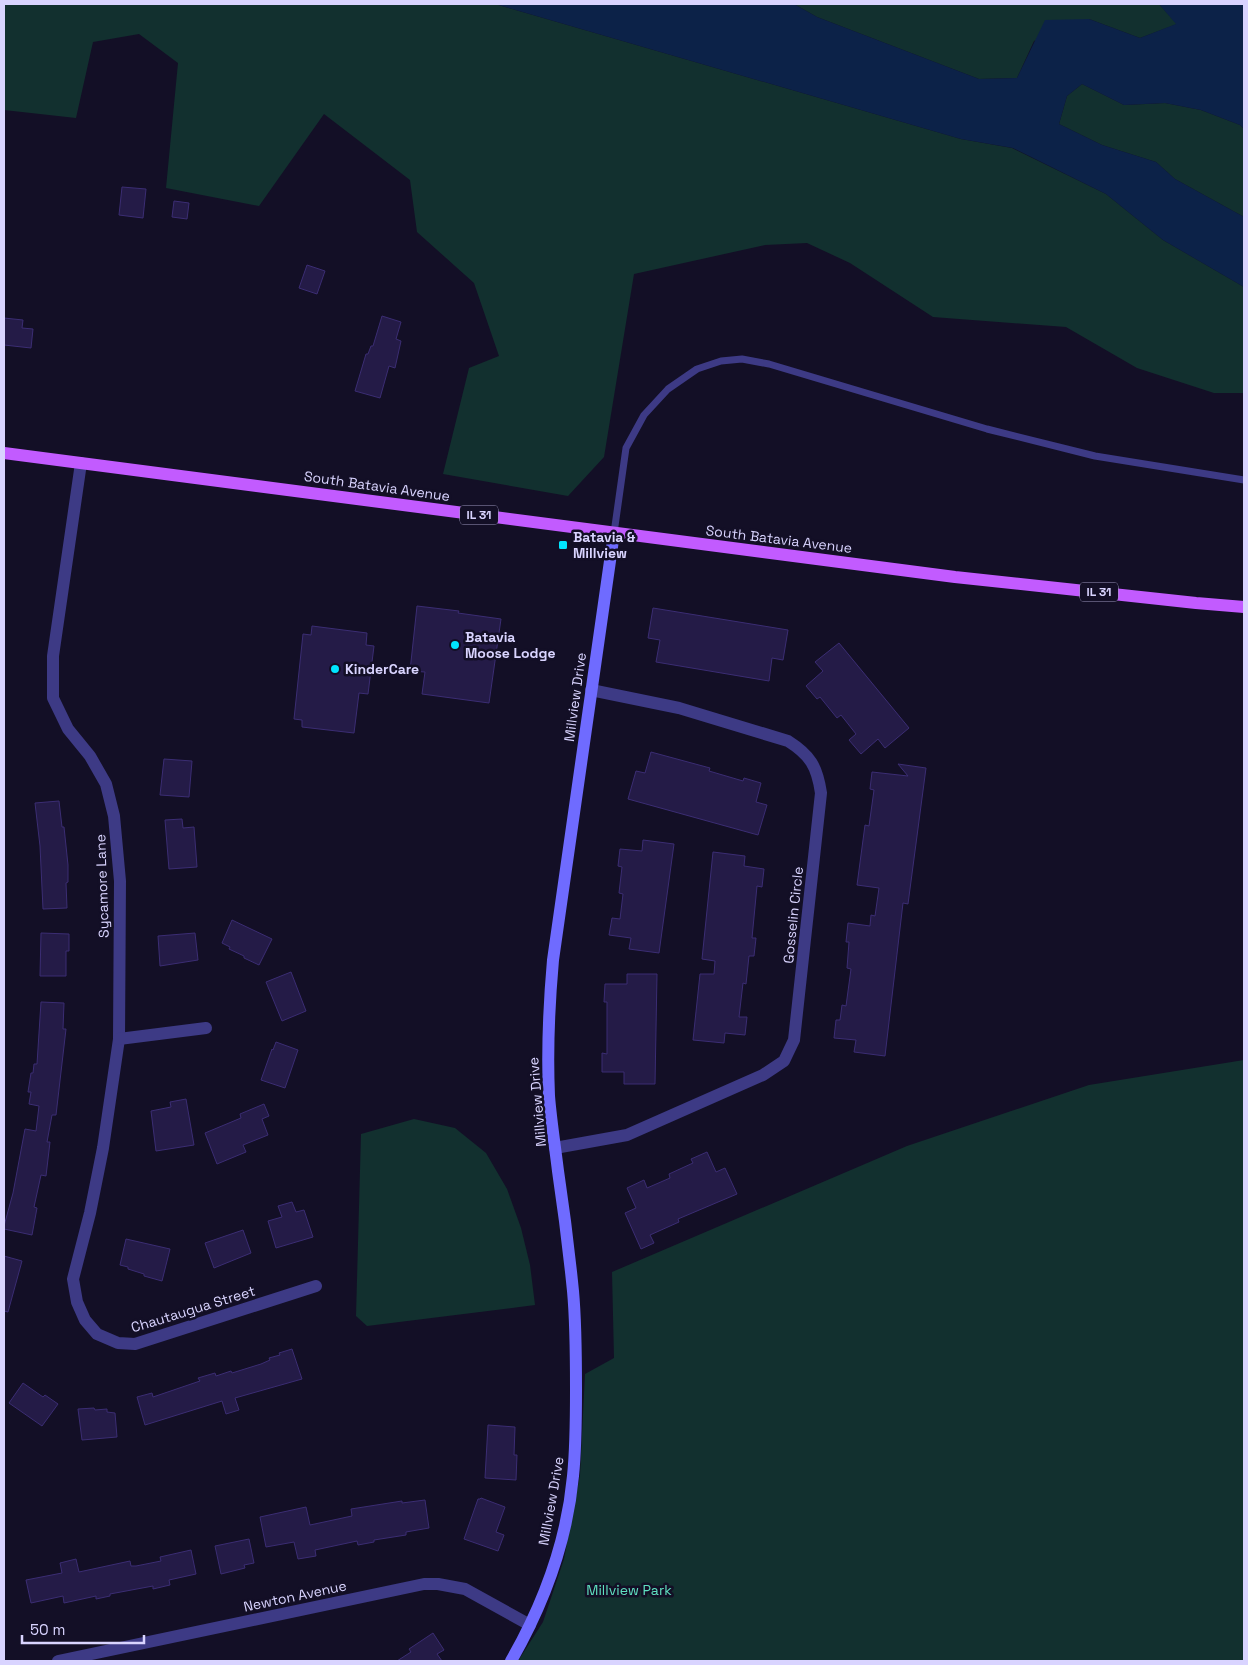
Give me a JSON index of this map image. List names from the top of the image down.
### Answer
{
  "streets": {
    "main road": ["South Batavia Avenue", "IL 31"],
    "street": [
      "Millview Drive",
      "Sycamore Lane",
      "Gosselin Circle",
      "Chautaugua Street",
      "Newton Avenue"
    ]
  },
  "crossings": [
    ["South Batavia Avenue", "Millview Drive"],
    ["South Batavia Avenue", "Sycamore Lane"],
    ["Millview Drive", "Gosselin Circle"],
    ["Millview Drive", "Newton Avenue"],
    ["Sycamore Lane", "Chautaugua Street"]
  ],
  "parks": ["Millview Park"],
  "places": {
    "transit": ["Batavia & Millview"],
    "other": ["Batavia Moose Lodge", "KinderCare"]
  },
  "scale_bar": "50 m"
}
